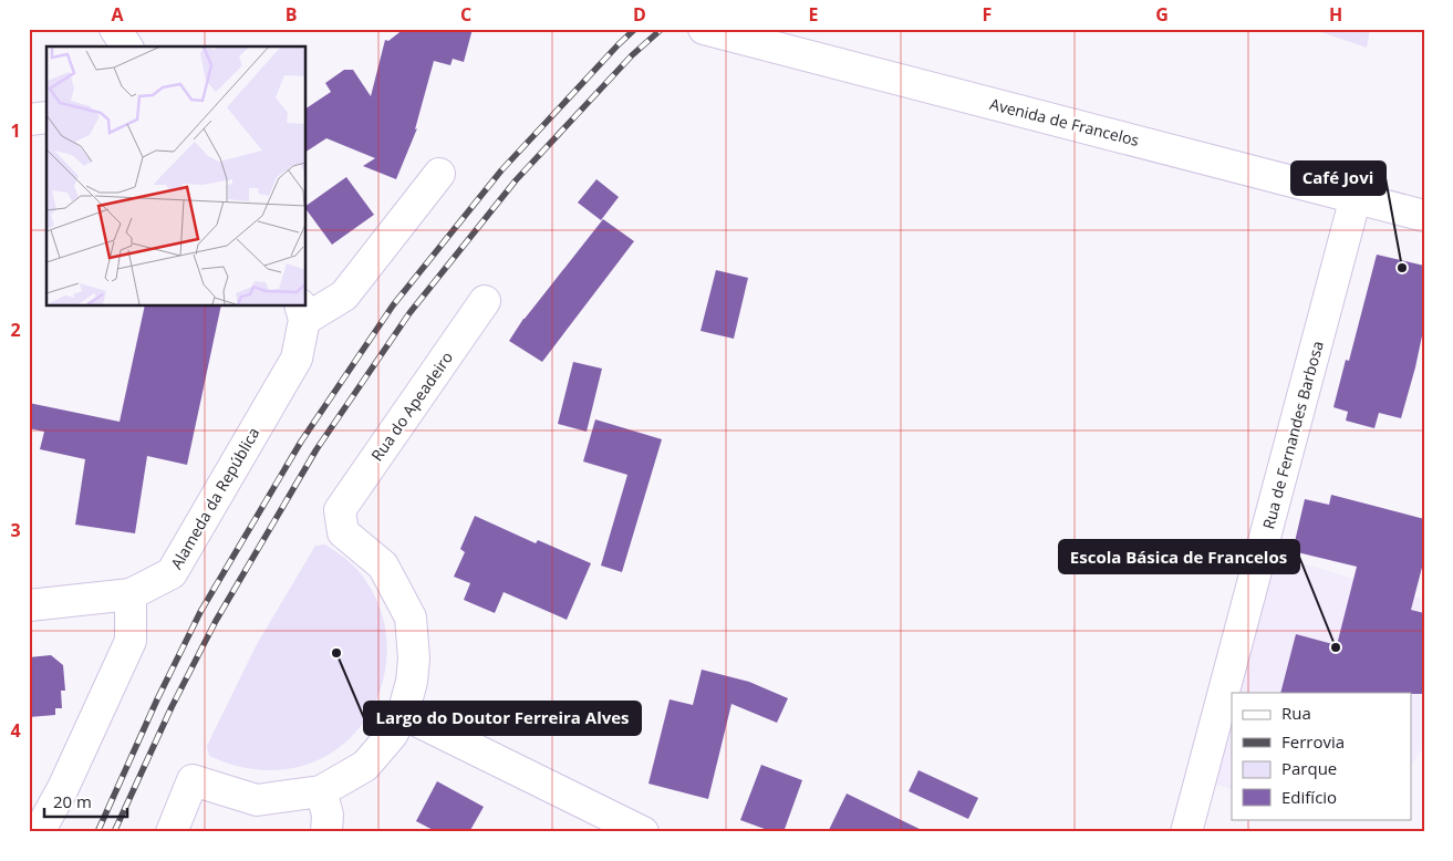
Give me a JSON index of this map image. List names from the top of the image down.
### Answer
{
  "streets": {
    "street": [
      "Avenida de Francelos",
      "Rua do Apeadeiro",
      "Rua de Fernandes Barbosa",
      "Alameda da República"
    ]
  },
  "crossings": [
    ["Avenida de Francelos", "Rua de Fernandes Barbosa"]
  ],
  "places": ["Café Jovi", "Escola Básica de Francelos", "Largo do Doutor Ferreira Alves"],
  "legend": [
    "Rua",
    "Ferrovia",
    "Parque",
    "Edifício"
  ],
  "scale_bar": "20 m",
  "grid": {
    "columns": [
      "A",
      "B",
      "C",
      "D",
      "E",
      "F",
      "G",
      "H"
    ],
    "rows": [
      "1",
      "2",
      "3",
      "4"
    ]
  }
}
